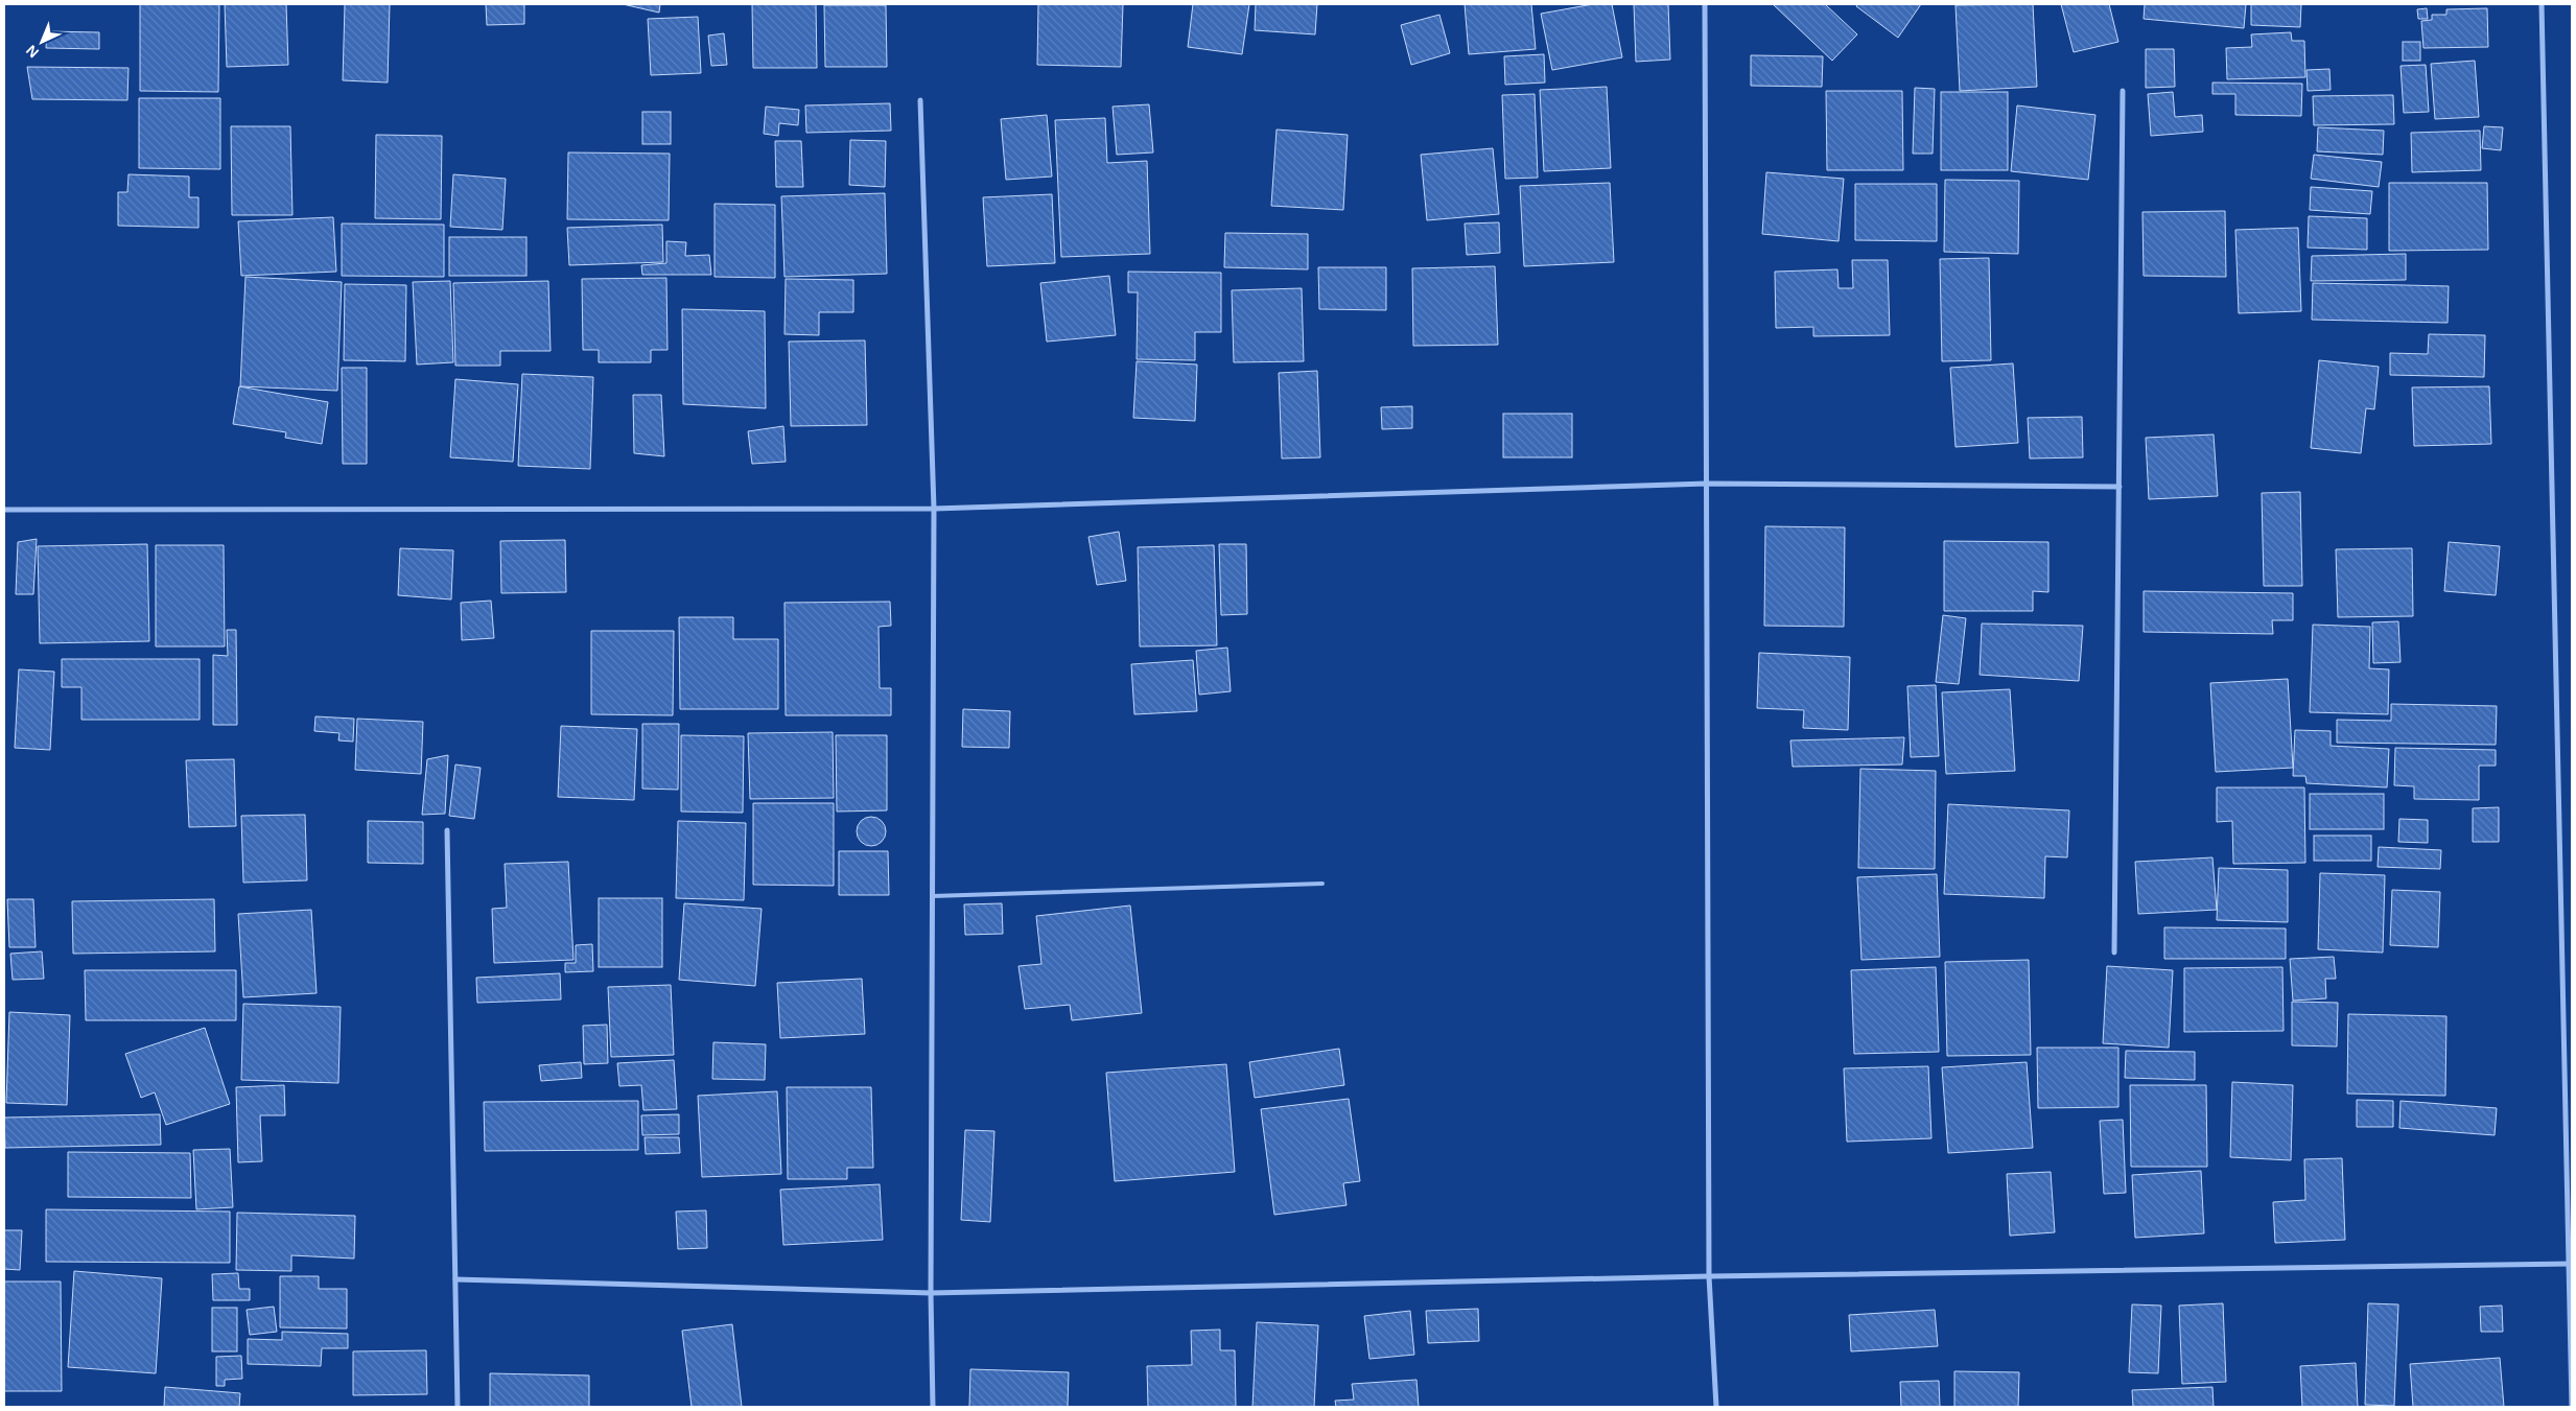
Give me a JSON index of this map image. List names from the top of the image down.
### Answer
{
  "north": "bottom left"
}
